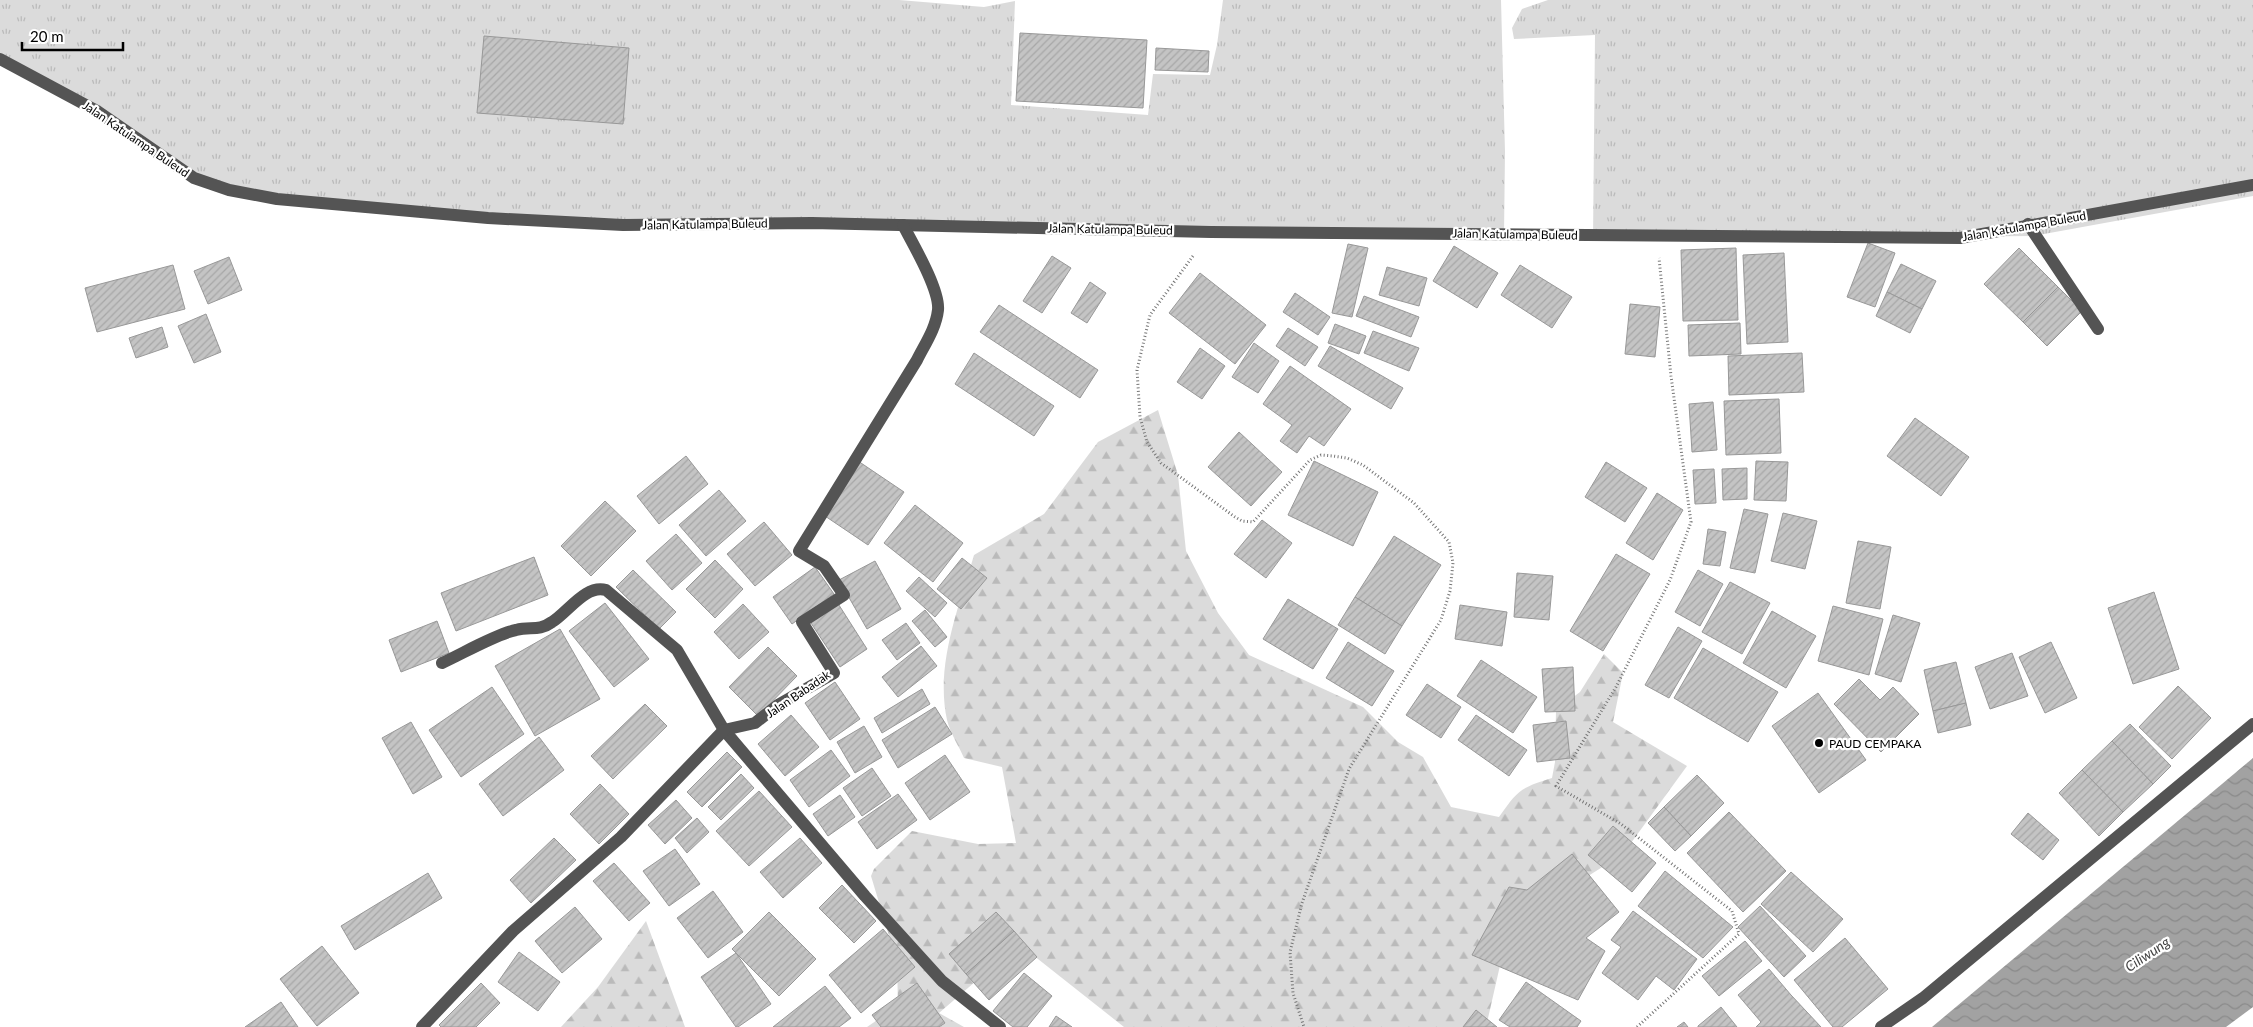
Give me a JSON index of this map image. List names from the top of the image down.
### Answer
{
  "streets": {
    "street": ["Jalan Katulampa Buleud", "Jalan Babadak"]
  },
  "crossings": [
    ["Jalan Katulampa Buleud", "Jalan Babadak"]
  ],
  "water": ["Ciliwung"],
  "places": ["PAUD CEMPAKA"],
  "scale_bar": "20 m"
}
